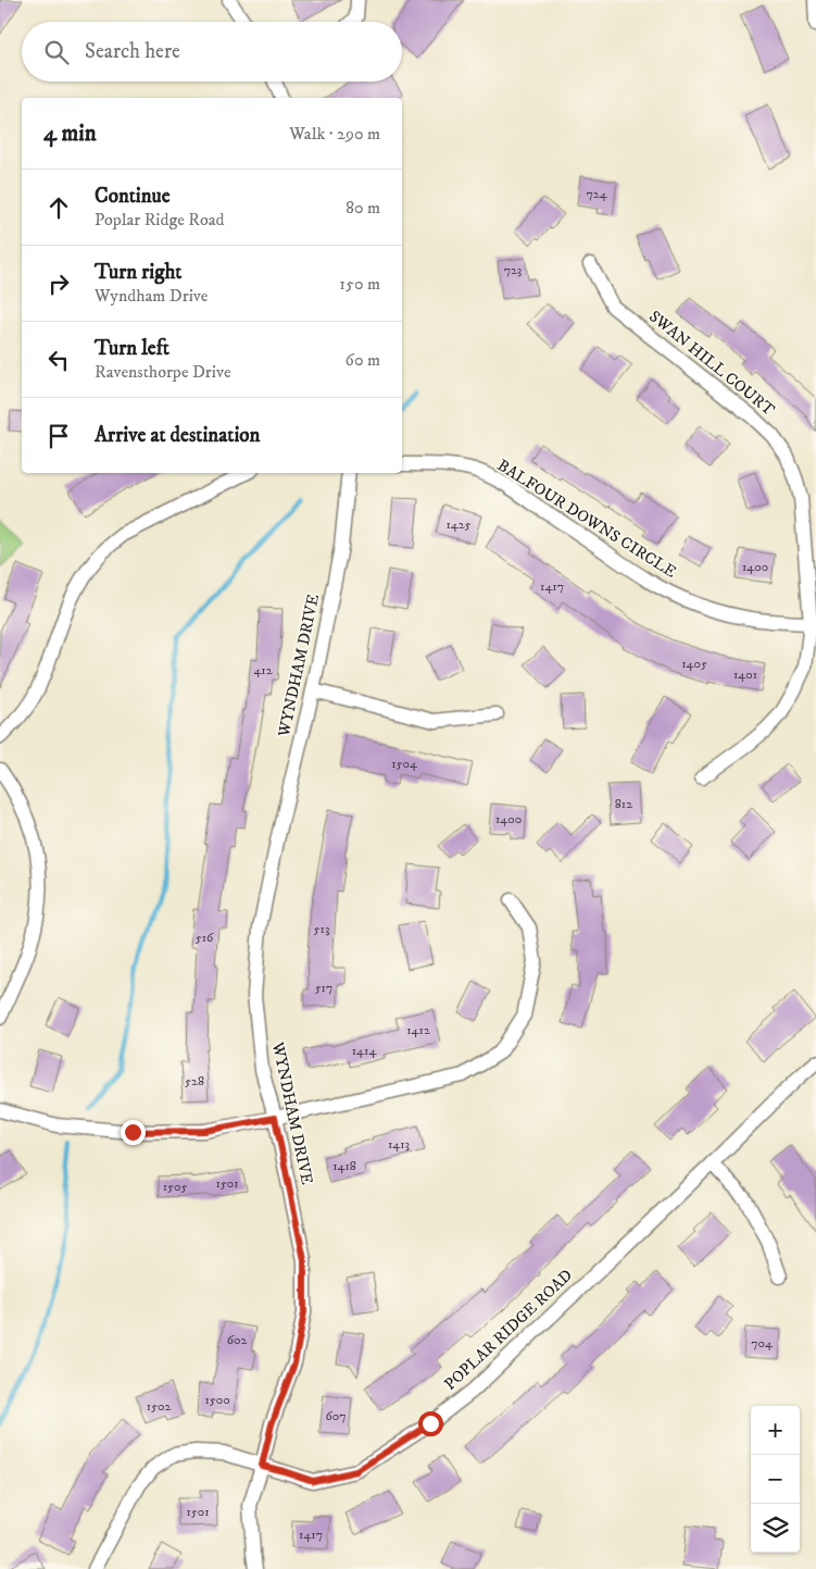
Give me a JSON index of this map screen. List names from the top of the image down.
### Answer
{
  "streets": {
    "street": [
      "SWAN HILL COURT",
      "BALFOUR DOWNS CIRCLE",
      "WYNDHAM DRIVE",
      "POPLAR RIDGE ROAD"
    ]
  },
  "crossings": [
    ["SWAN HILL COURT", "BALFOUR DOWNS CIRCLE"],
    ["WYNDHAM DRIVE", "POPLAR RIDGE ROAD"]
  ],
  "house_numbers": [
    "724",
    "723",
    "1425",
    "1400",
    "1417",
    "1405",
    "412",
    "1401",
    "1504",
    "812",
    "1400",
    "513",
    "516",
    "517",
    "1412",
    "1414",
    "528",
    "1413",
    "1418",
    "1501",
    "1505",
    "602",
    "704",
    "1500",
    "1502",
    "607",
    "1501",
    "1417"
  ],
  "page": {
    "search": "Search here",
    "heading": ["4 min", "Walk · 290 m"],
    "list": [
      ["Continue", "Poplar Ridge Road", "80 m"],
      ["Turn right", "Wyndham Drive", "150 m"],
      ["Turn left", "Ravensthorpe Drive", "60 m"],
      "Arrive at destination"
    ],
    "map_buttons": ["+", "−"]
  }
}
